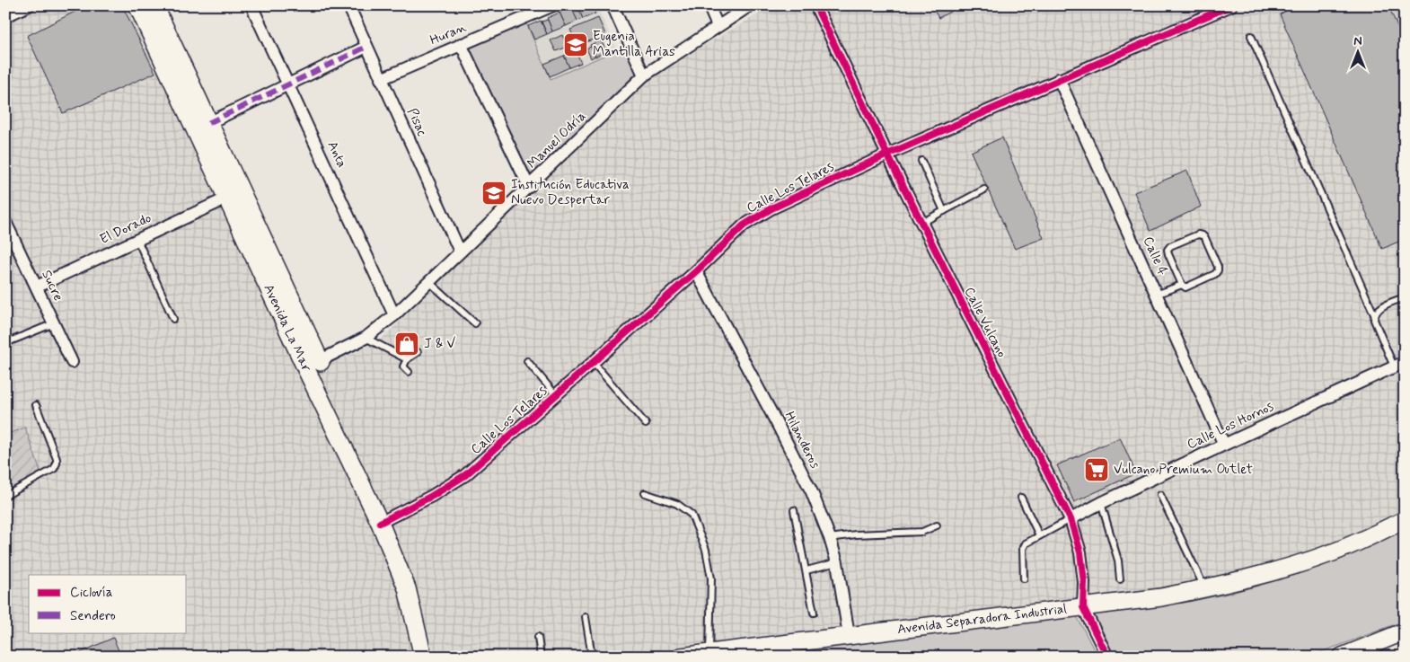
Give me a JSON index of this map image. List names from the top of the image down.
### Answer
{
  "streets": {
    "street": [
      "Huran",
      "Pisac",
      "Manuel Odría",
      "Anta",
      "Calle Los Telares",
      "El Dorado",
      "Calle 4",
      "Sucre",
      "Calle Vulcano",
      "Avenida La Mar",
      "Calle Los Hornos",
      "Hilanderos",
      "Avenida Separadora Industrial"
    ]
  },
  "crossings": [
    ["Huran", "Pisac"],
    ["Pisac", "Manuel Odría"],
    ["Manuel Odría", "Anta"],
    ["Manuel Odría", "Avenida La Mar"],
    ["Calle Los Telares", "Calle 4"],
    ["Calle Los Telares", "Calle Vulcano"],
    ["Calle Los Telares", "Avenida La Mar"],
    ["Calle Los Telares", "Hilanderos"],
    ["El Dorado", "Sucre"],
    ["El Dorado", "Avenida La Mar"],
    ["Calle 4", "Calle Los Hornos"],
    ["Calle Vulcano", "Calle Los Hornos"],
    ["Calle Vulcano", "Avenida Separadora Industrial"],
    ["Hilanderos", "Avenida Separadora Industrial"]
  ],
  "places": {
    "school or university": ["Eugenia Mantilla Arias", "Institución Educativa Nuevo Despertar"],
    "shop": ["J & V"],
    "supermarket": ["Vulcano Premium Outlet"]
  },
  "legend": ["Ciclovía", "Sendero"],
  "north": "top"
}
